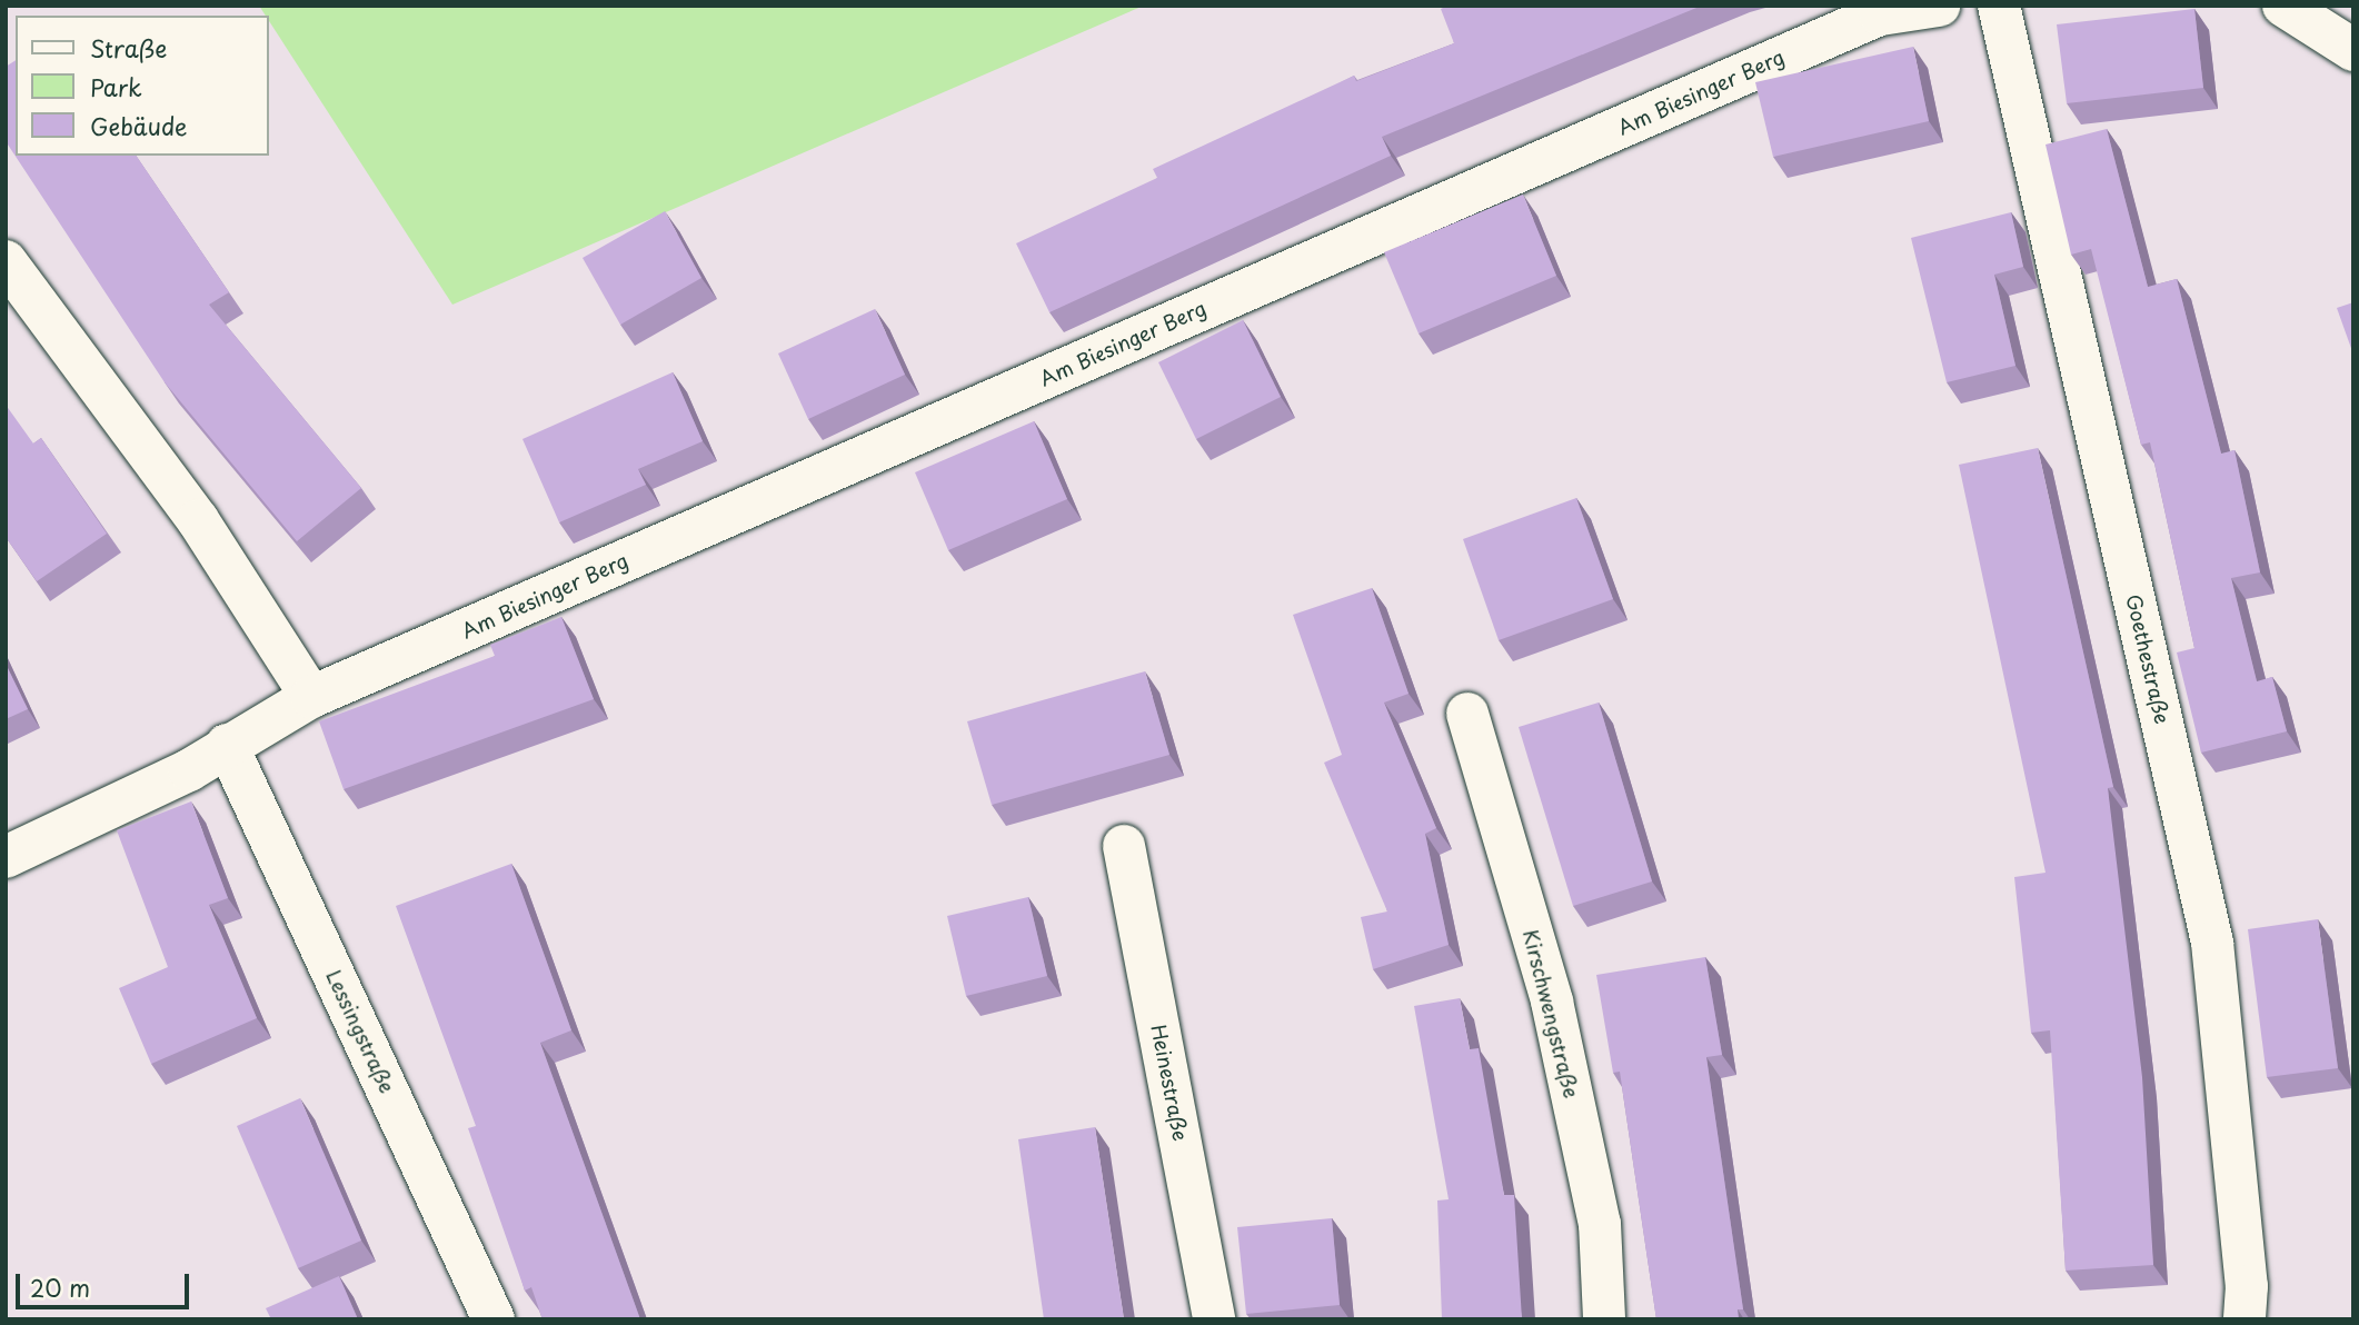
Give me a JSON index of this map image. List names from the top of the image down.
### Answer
{
  "streets": {
    "street": [
      "Am Biesinger Berg",
      "Goethestraße",
      "Kirschwengstraße",
      "Lessingstraße",
      "Heinestraße"
    ]
  },
  "crossings": [
    ["Am Biesinger Berg", "Lessingstraße"]
  ],
  "legend": ["Straße", "Park", "Gebäude"],
  "scale_bar": "20 m"
}
